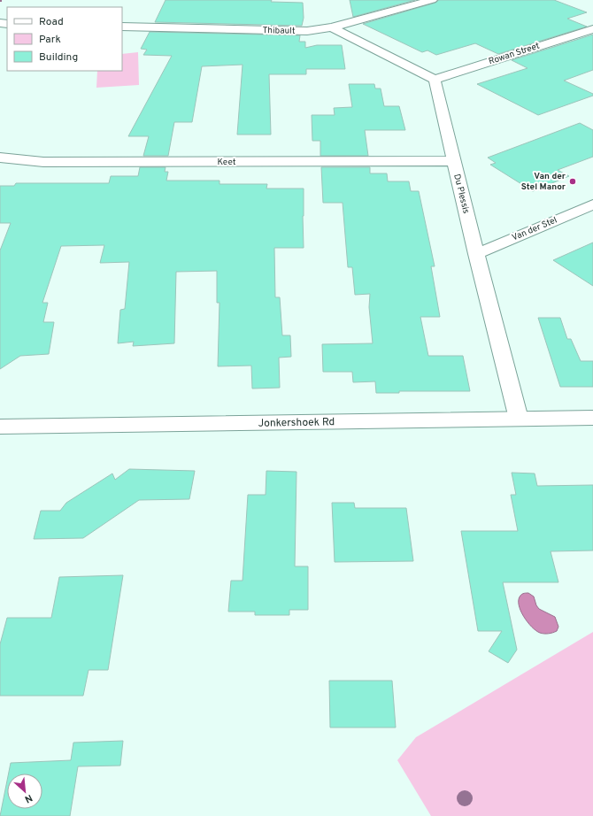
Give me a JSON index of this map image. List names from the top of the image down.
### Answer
{
  "streets": {
    "street": [
      "Thibault",
      "Rowan Street",
      "Keet",
      "Du Plessis",
      "Van der Stel",
      "Jonkershoek Rd"
    ]
  },
  "crossings": [
    ["Rowan Street", "Du Plessis"],
    ["Keet", "Du Plessis"],
    ["Du Plessis", "Van der Stel"],
    ["Du Plessis", "Jonkershoek Rd"]
  ],
  "places": ["Van der Stel Manor"],
  "legend": ["Road", "Park", "Building"],
  "north": "bottom right"
}
